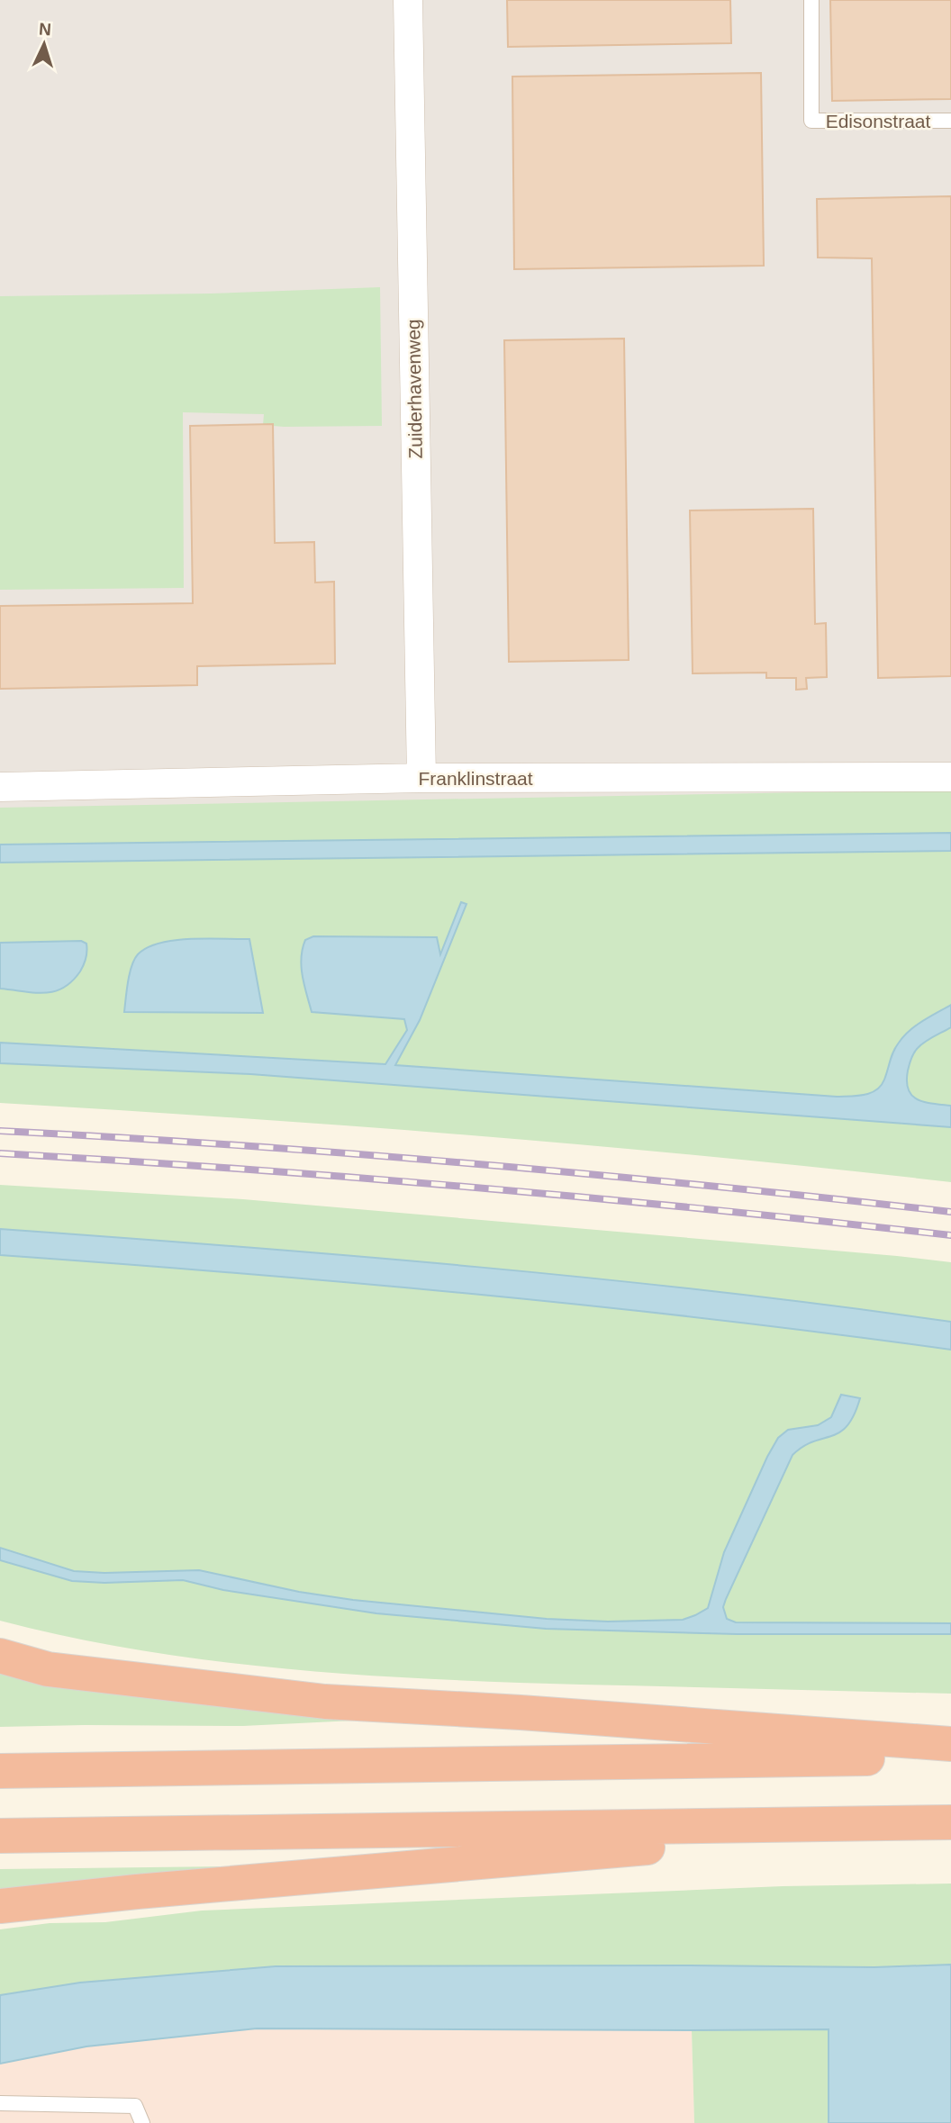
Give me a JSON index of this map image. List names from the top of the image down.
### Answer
{
  "streets": {
    "street": ["Zuiderhavenweg", "Franklinstraat"],
    "lane": ["Edisonstraat"]
  },
  "crossings": [
    ["Zuiderhavenweg", "Franklinstraat"]
  ],
  "north": "top"
}
